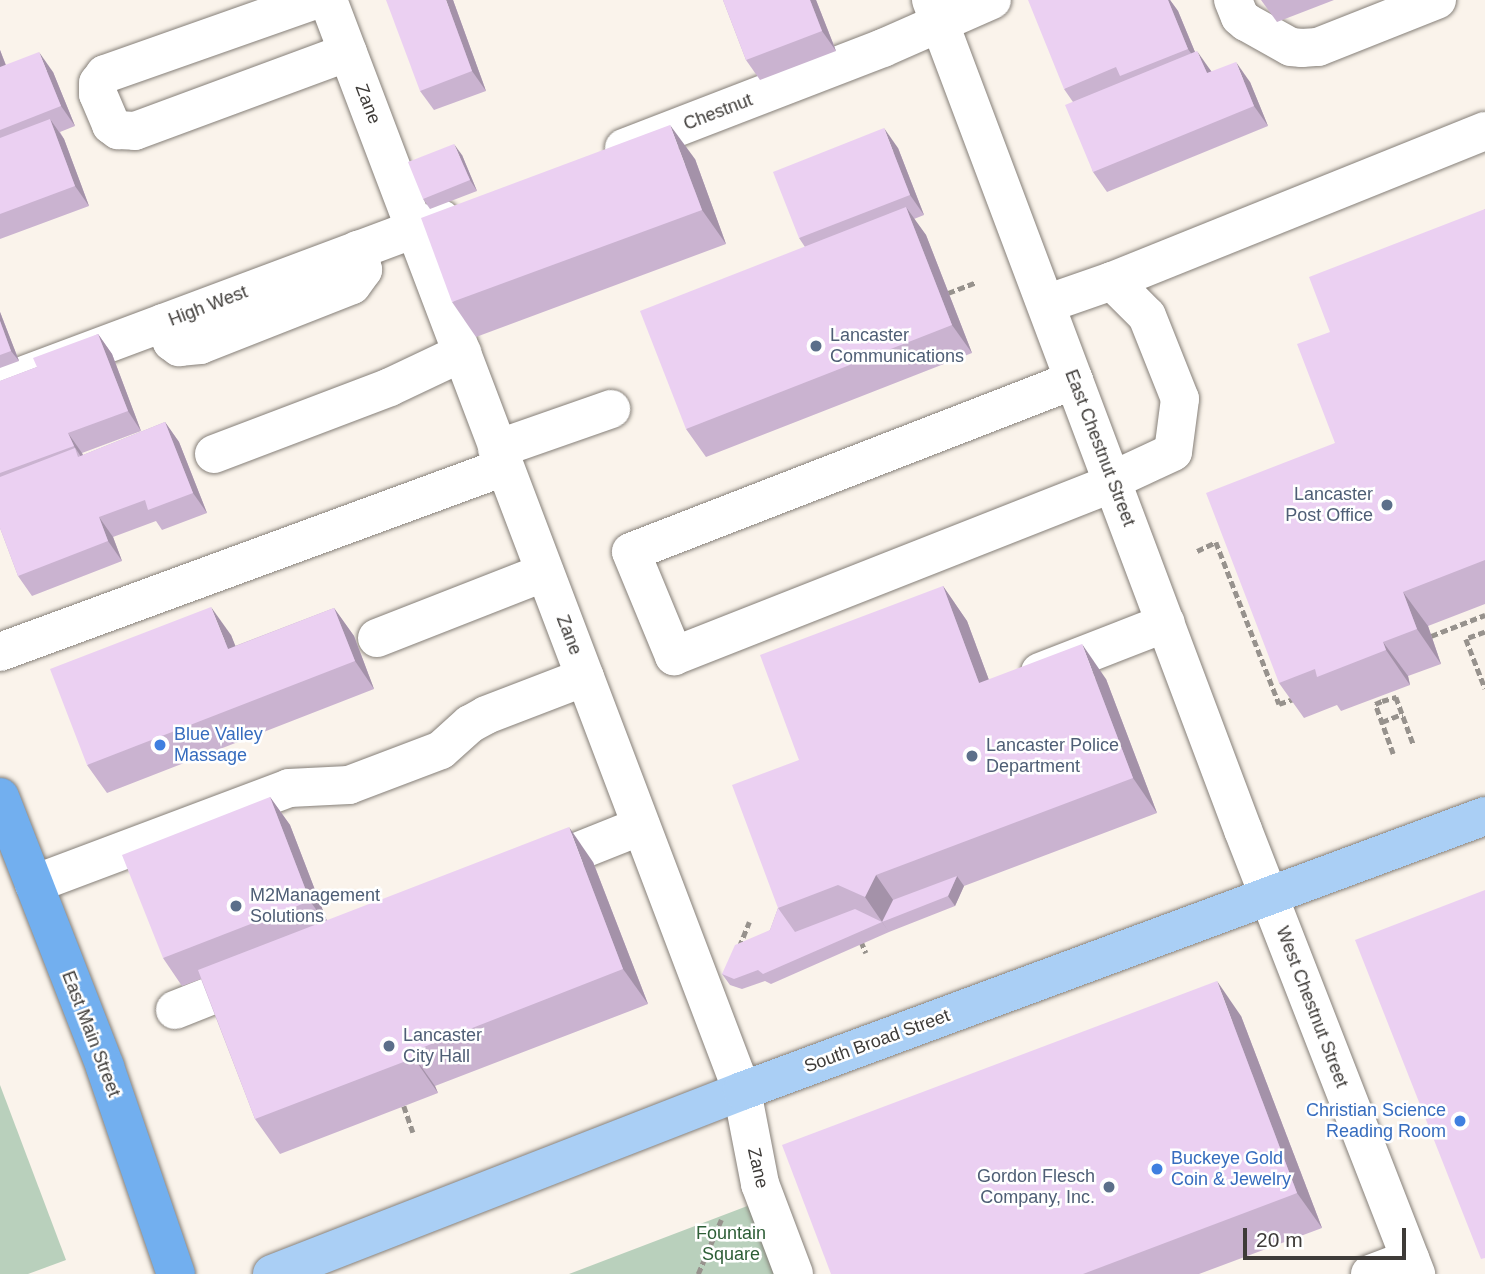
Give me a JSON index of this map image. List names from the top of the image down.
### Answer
{
  "streets": {
    "highway": ["East Main Street"],
    "main road": ["South Broad Street"],
    "street": [
      "Zane",
      "Chestnut",
      "High West",
      "East Chestnut Street",
      "West Chestnut Street"
    ]
  },
  "crossings": [
    ["Zane", "High West"],
    ["Zane", "South Broad Street"],
    ["Chestnut", "East Chestnut Street"],
    ["East Chestnut Street", "West Chestnut Street"],
    ["East Chestnut Street", "South Broad Street"],
    ["West Chestnut Street", "South Broad Street"]
  ],
  "parks": ["Fountain Square"],
  "places": [
    "Lancaster Communications",
    "Lancaster Post Office",
    "Blue Valley Massage",
    "Lancaster Police Department",
    "M2Management Solutions",
    "Lancaster City Hall",
    "Christian Science Reading Room",
    "Buckeye Gold Coin & Jewelry",
    "Gordon Flesch Company, Inc."
  ],
  "scale_bar": "20 m"
}
